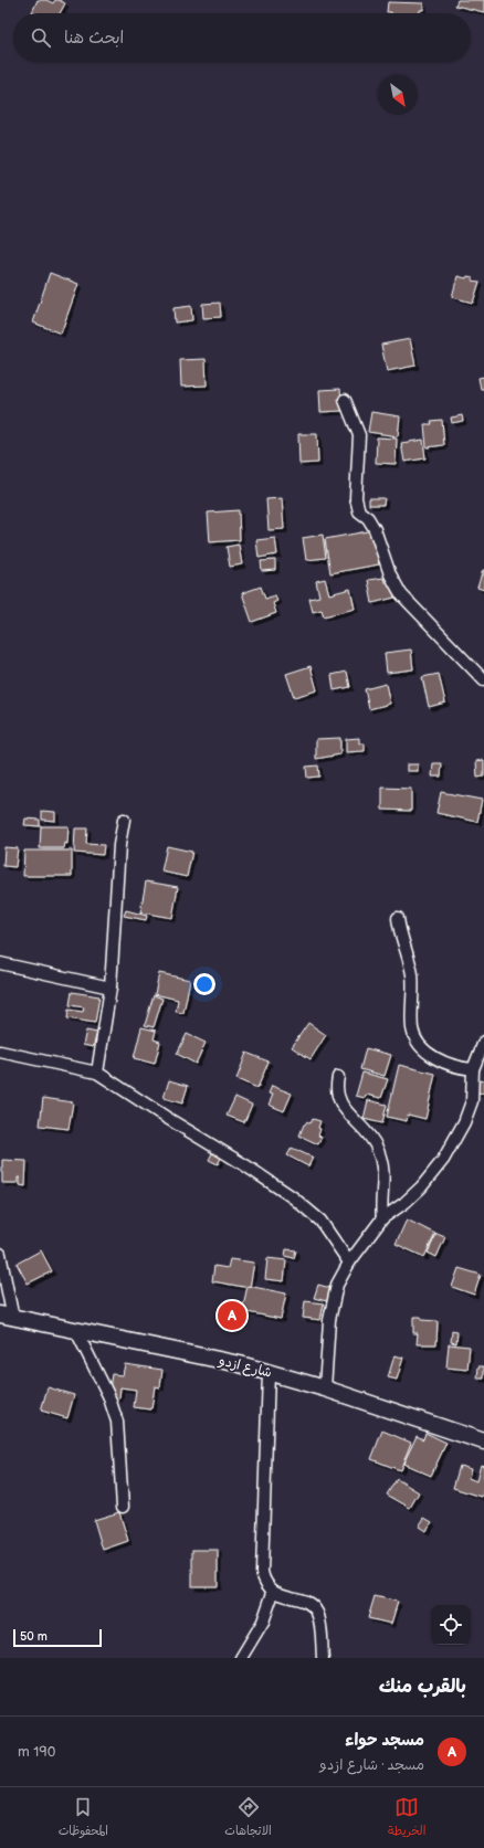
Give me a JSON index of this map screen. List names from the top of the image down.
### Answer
{
  "streets": {
    "street": ["شارع ازدو"]
  },
  "scale_bar": "50 m",
  "north": "bottom right",
  "page": {
    "search": "ابحث هنا",
    "pins": "A",
    "scale": "50 m",
    "heading": "بالقرب منك",
    "list": [
      {
        "mark": "A",
        "name": "مسجد حواء",
        "note": "مسجد · شارع ازدو",
        "value": "190 m"
      }
    ],
    "nav": ["الخريطة", "الاتجاهات", "المحفوظات"]
  }
}
